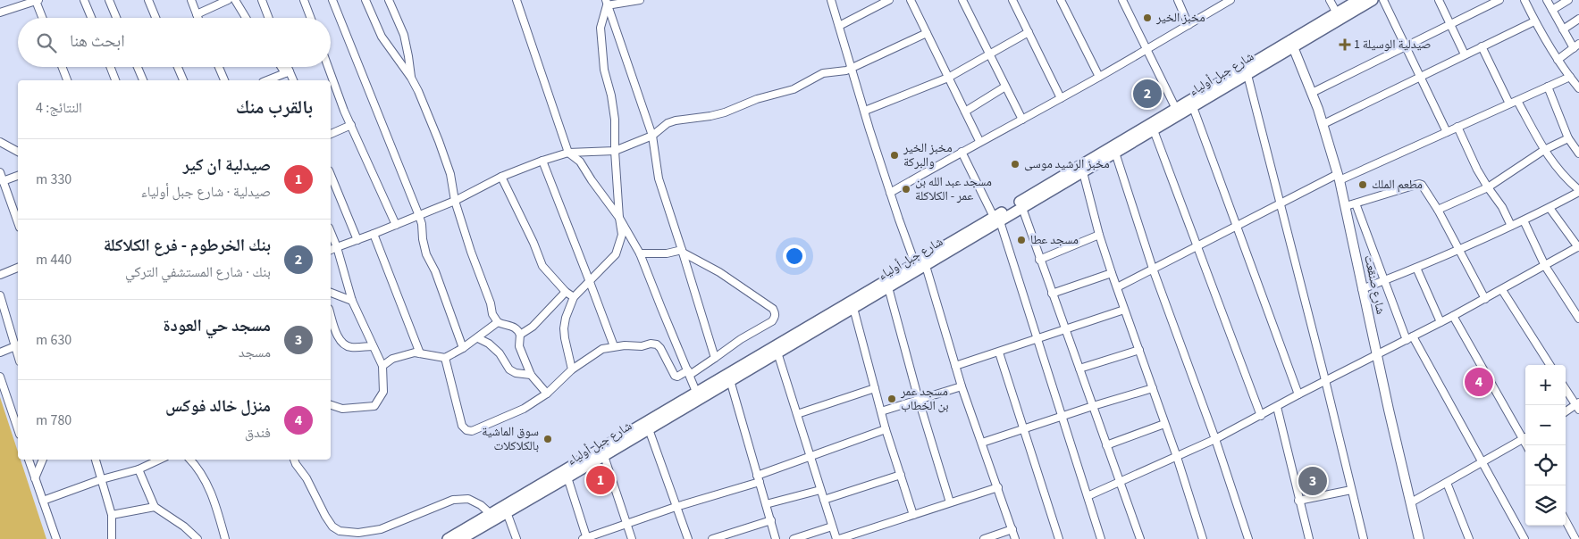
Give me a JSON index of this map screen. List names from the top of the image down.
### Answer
{
  "streets": {
    "main road": ["شارع جبل أولياء"],
    "street": ["شارع صنقعت"]
  },
  "crossings": [
    ["شارع جبل أولياء", "شارع صنقعت"]
  ],
  "places": {
    "other": [
      "مخبز الخير",
      "مخبز الخير والبركة",
      "مخبز الرشيد موسى",
      "مطعم الملك",
      "مسجد عبد الله بن عمر - الكلاكلة",
      "مسجد عطا",
      "مسجد عمر بن الخطاب",
      "سوق الماشية بالكلاكلات"
    ],
    "health": ["صيدلية الوسيلة 1"]
  },
  "page": {
    "search": "ابحث هنا",
    "pins": [
      "2",
      "4",
      "1",
      "3"
    ],
    "heading": ["بالقرب منك", "النتائج: 4"],
    "list": [
      {
        "mark": "1",
        "name": "صيدلية ان كير",
        "note": "صيدلية · شارع جبل أولياء",
        "value": "330 m"
      },
      {
        "mark": "2",
        "name": "بنك الخرطوم - فرع الكلاكلة",
        "note": "بنك · شارع المستشفي التركي",
        "value": "440 m"
      },
      {
        "mark": "3",
        "name": "مسجد حي العودة",
        "note": "مسجد",
        "value": "630 m"
      },
      {
        "mark": "4",
        "name": "منزل خالد فوكس",
        "note": "فندق",
        "value": "780 m"
      }
    ],
    "map_buttons": ["+", "−"]
  }
}
